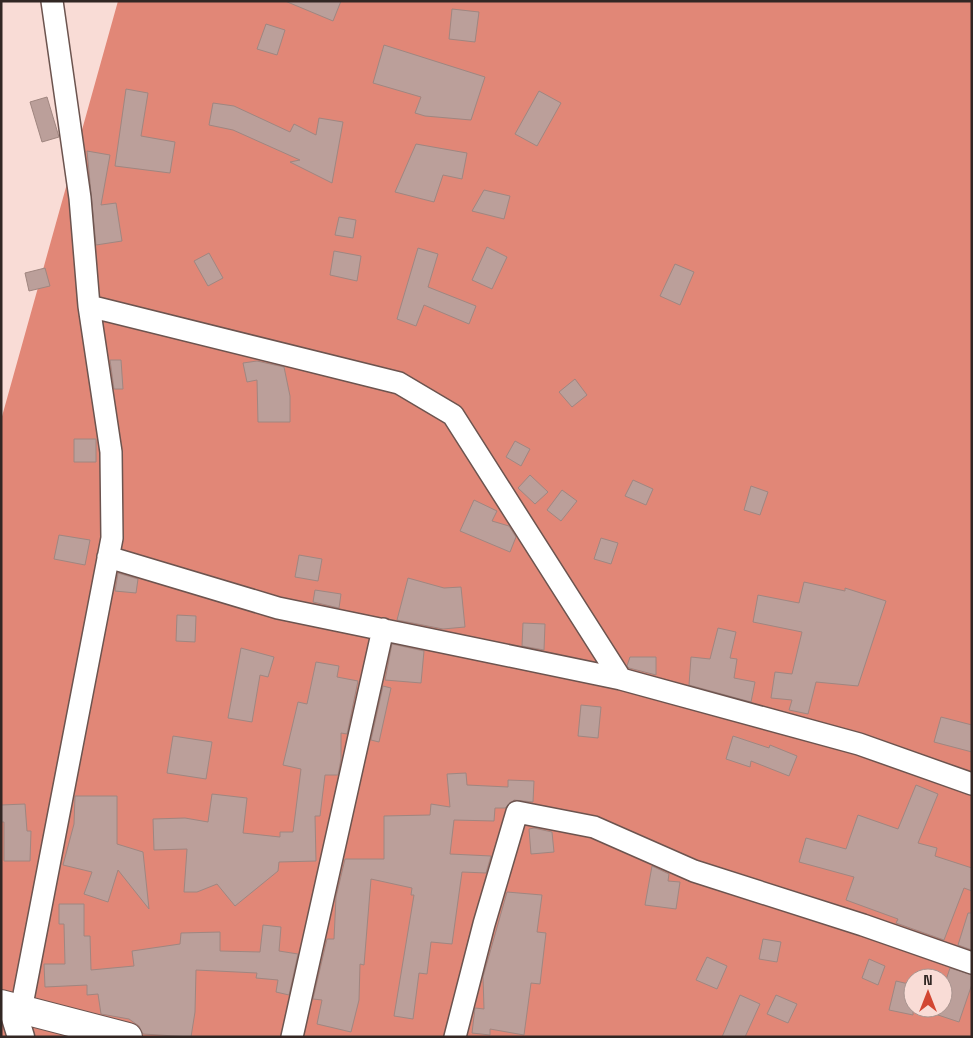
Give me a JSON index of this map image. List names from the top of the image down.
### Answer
{
  "north": "top"
}
